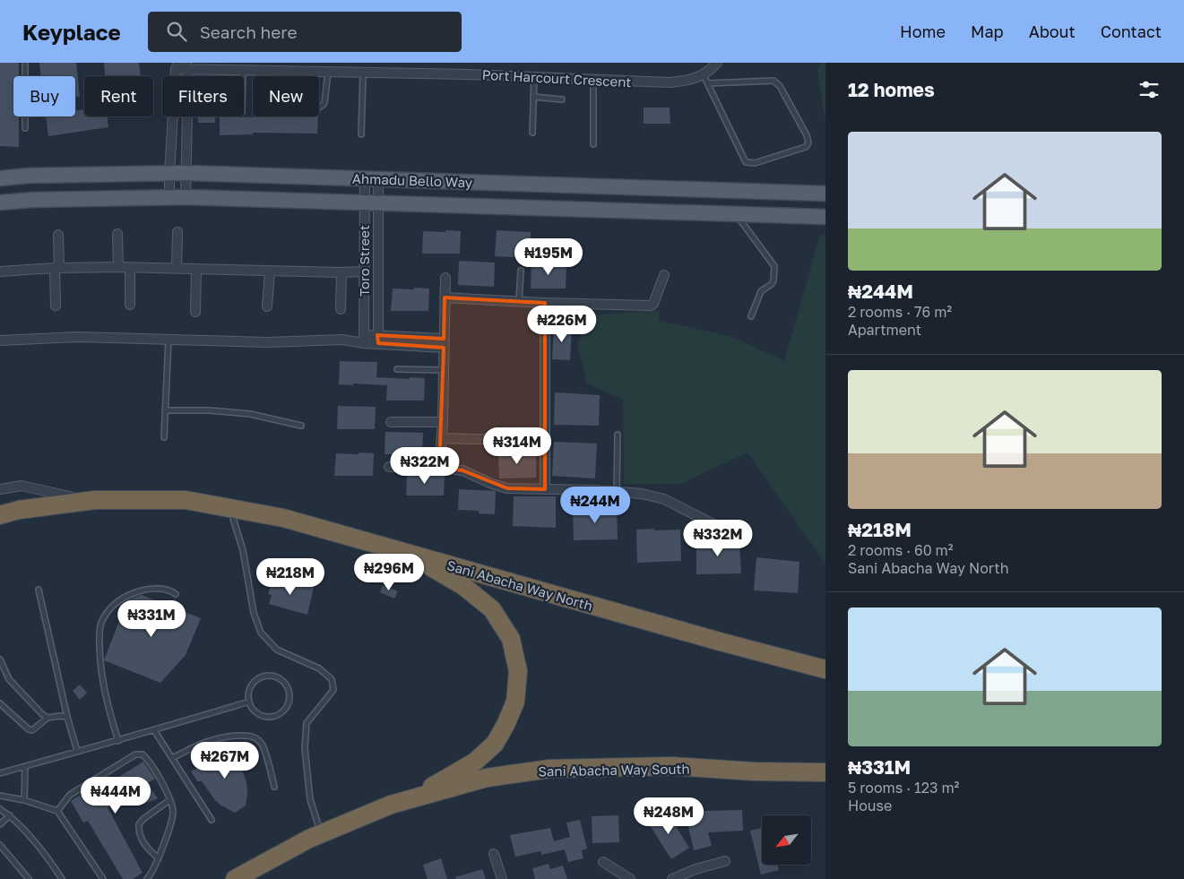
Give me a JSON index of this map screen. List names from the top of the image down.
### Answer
{
  "streets": {
    "highway": ["Sani Abacha Way North", "Sani Abacha Way South"],
    "main road": ["Ahmadu Bello Way"],
    "street": ["Port Harcourt Crescent", "Toro Street"]
  },
  "crossings": [
    ["Ahmadu Bello Way", "Toro Street"]
  ],
  "north": "bottom left",
  "page": {
    "header": "Keyplace",
    "search": "Search here",
    "nav": [
      "Home",
      "Map",
      "About",
      "Contact"
    ],
    "heading": "12 homes",
    "chip": [
      "Buy",
      "Rent",
      "Filters",
      "New"
    ],
    "list": [
      {
        "name": "₦244M",
        "note": "2 rooms · 76 m² · Apartment"
      },
      {
        "name": "₦218M",
        "note": "2 rooms · 60 m² · Sani Abacha Way North"
      },
      {
        "name": "₦331M",
        "note": "5 rooms · 123 m² · House"
      }
    ],
    "price": [
      "₦195M",
      "₦226M",
      "₦314M",
      "₦322M",
      "₦244M",
      "₦332M",
      "₦296M",
      "₦218M",
      "₦331M",
      "₦267M",
      "₦444M",
      "₦248M"
    ]
  }
}
